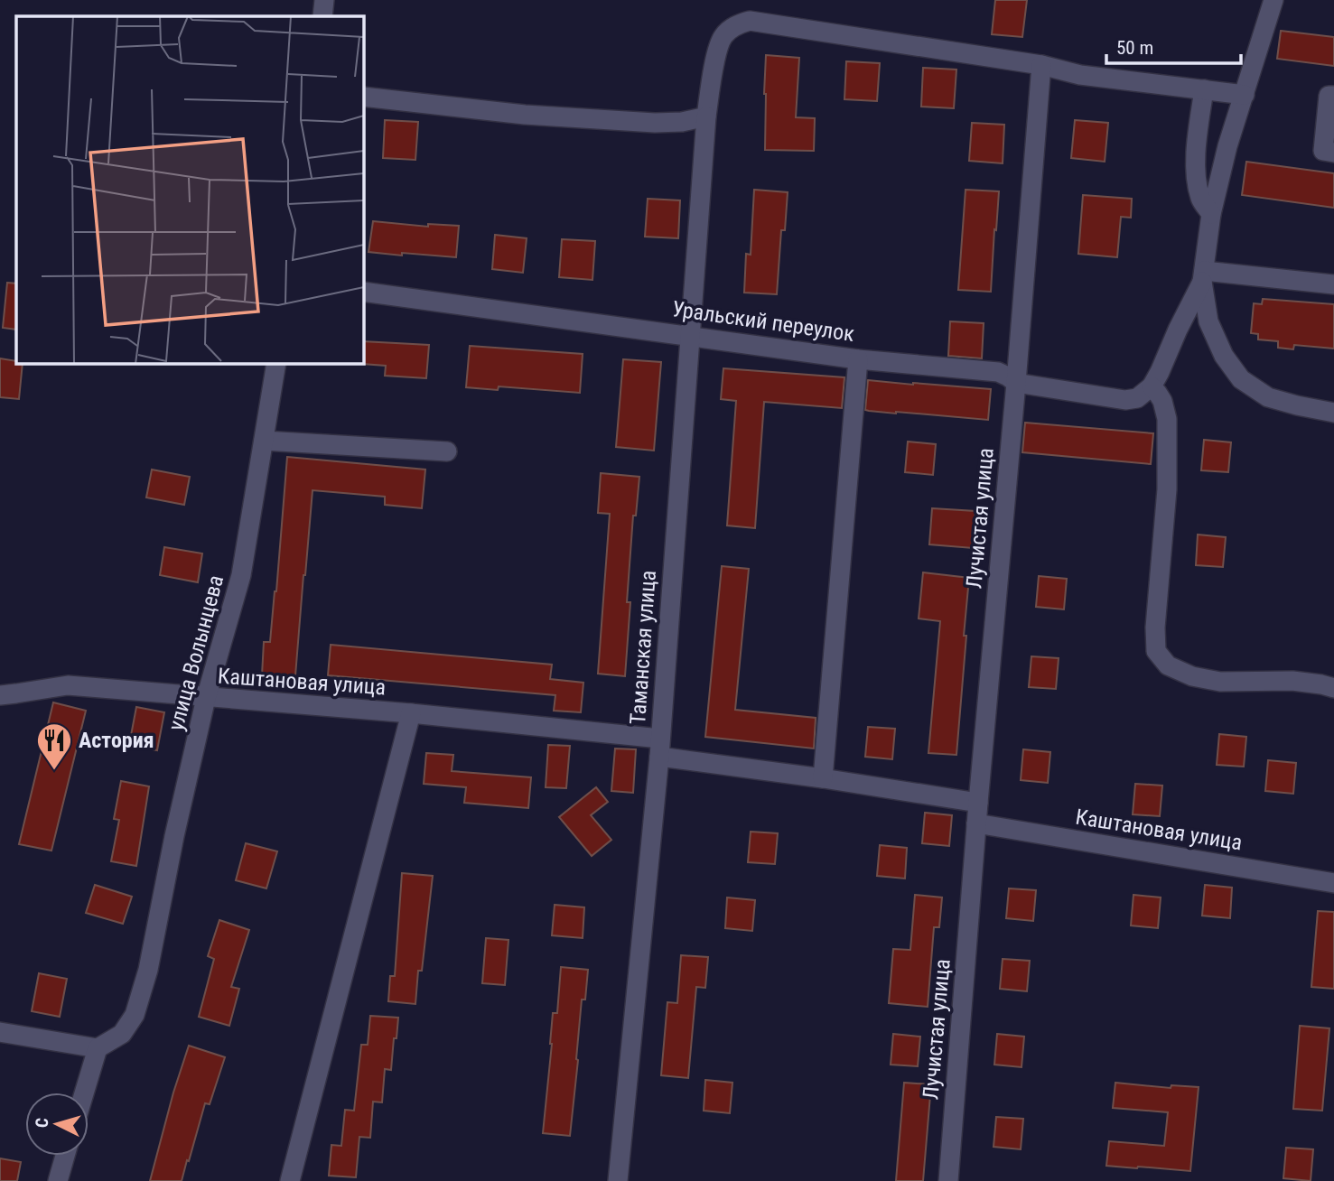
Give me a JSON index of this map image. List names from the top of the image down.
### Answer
{
  "streets": {
    "street": [
      "Уральский переулок",
      "Лучистая улица",
      "Таманская улица",
      "улица Волынцева",
      "Каштановая улица"
    ]
  },
  "crossings": [
    ["Уральский переулок", "Лучистая улица"],
    ["Уральский переулок", "Таманская улица"],
    ["Лучистая улица", "Таманская улица"],
    ["Лучистая улица", "Каштановая улица"],
    ["Таманская улица", "Каштановая улица"],
    ["улица Волынцева", "Каштановая улица"]
  ],
  "places": {
    "restaurant": ["Астория"]
  },
  "scale_bar": "50 m",
  "north": "left"
}
